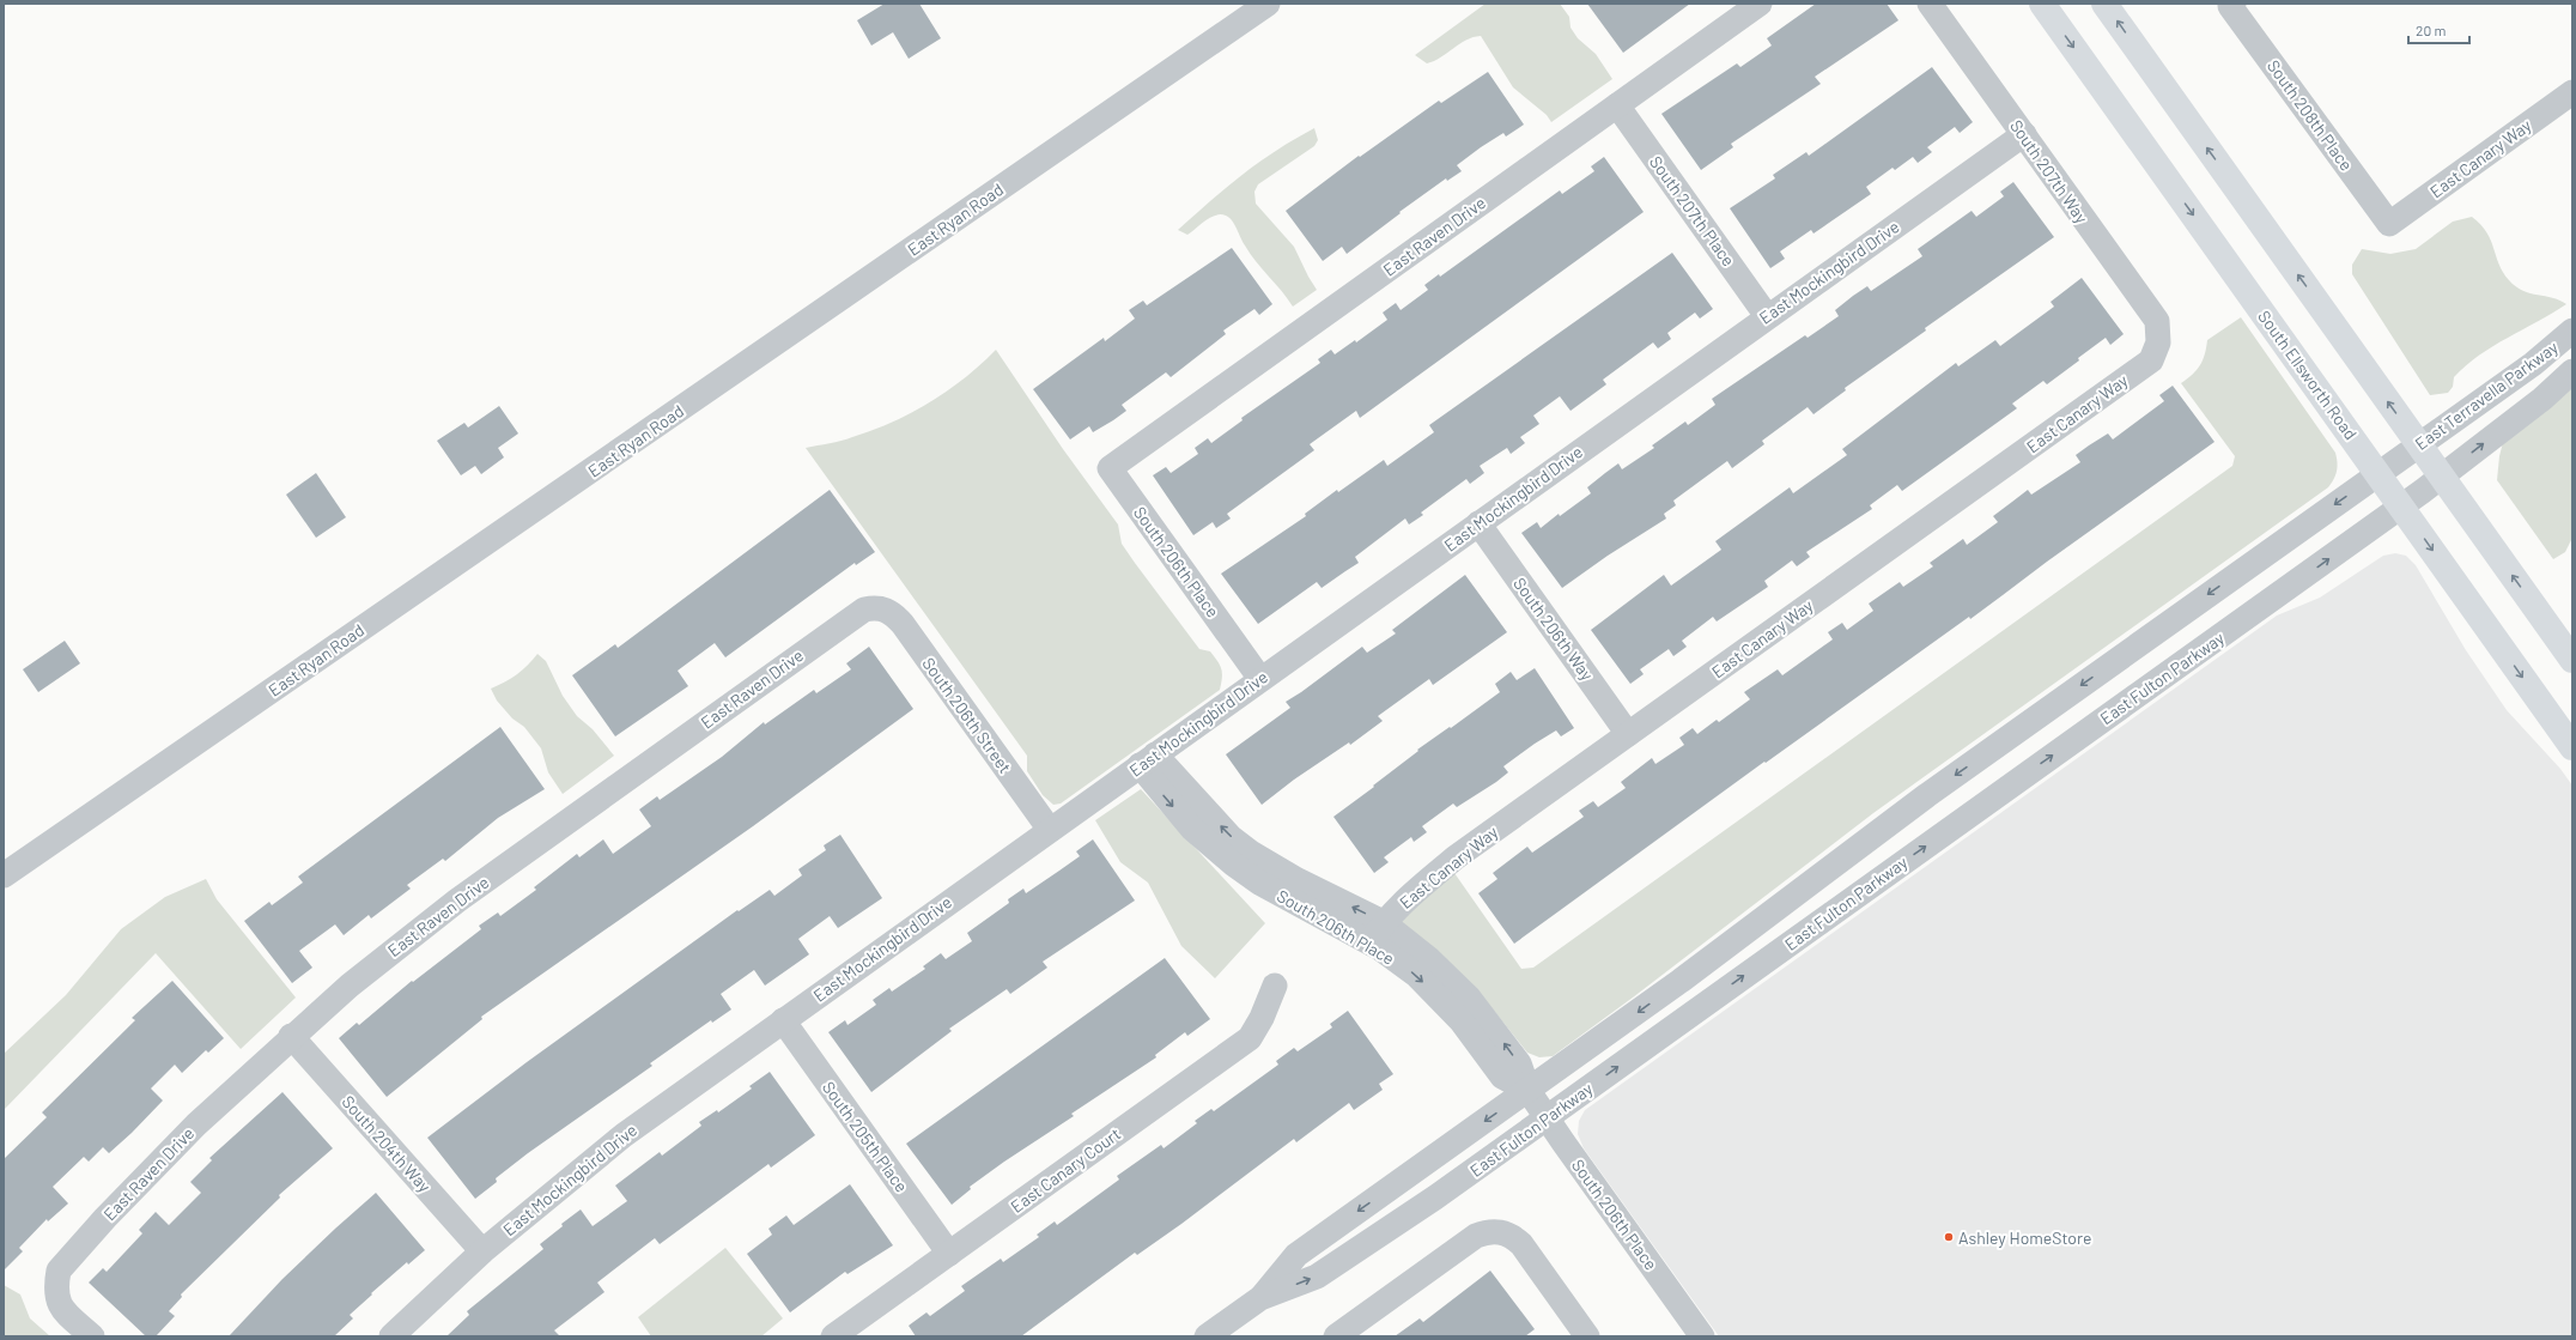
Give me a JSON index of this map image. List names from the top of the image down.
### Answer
{
  "streets": {
    "main road": ["South Ellsworth Road"],
    "street": [
      "South 208th Place",
      "East Canary Way",
      "South 207th Way",
      "South 207th Place",
      "East Ryan Road",
      "East Raven Drive",
      "East Mockingbird Drive",
      "East Terravella Parkway",
      "South 206th Place",
      "South 206th Way",
      "East Fulton Parkway",
      "South 206th Street",
      "South 205th Place",
      "South 204th Way",
      "East Canary Court"
    ]
  },
  "crossings": [
    ["South 208th Place", "East Canary Way"],
    ["East Canary Way", "South 207th Way"],
    ["East Canary Way", "South 206th Place"],
    ["East Canary Way", "South 206th Way"],
    ["South 207th Way", "East Mockingbird Drive"],
    ["South 207th Place", "East Raven Drive"],
    ["South 207th Place", "East Mockingbird Drive"],
    ["East Raven Drive", "South 206th Place"],
    ["East Raven Drive", "South 206th Street"],
    ["East Raven Drive", "South 204th Way"],
    ["East Mockingbird Drive", "South 206th Place"],
    ["East Mockingbird Drive", "South 206th Way"],
    ["East Mockingbird Drive", "South 206th Street"],
    ["East Mockingbird Drive", "South 205th Place"],
    ["East Mockingbird Drive", "South 204th Way"],
    ["South Ellsworth Road", "East Terravella Parkway"],
    ["South Ellsworth Road", "East Fulton Parkway"],
    ["East Terravella Parkway", "East Fulton Parkway"],
    ["South 206th Place", "East Fulton Parkway"],
    ["South 205th Place", "East Canary Court"]
  ],
  "places": ["Ashley HomeStore"],
  "scale_bar": "20 m"
}
